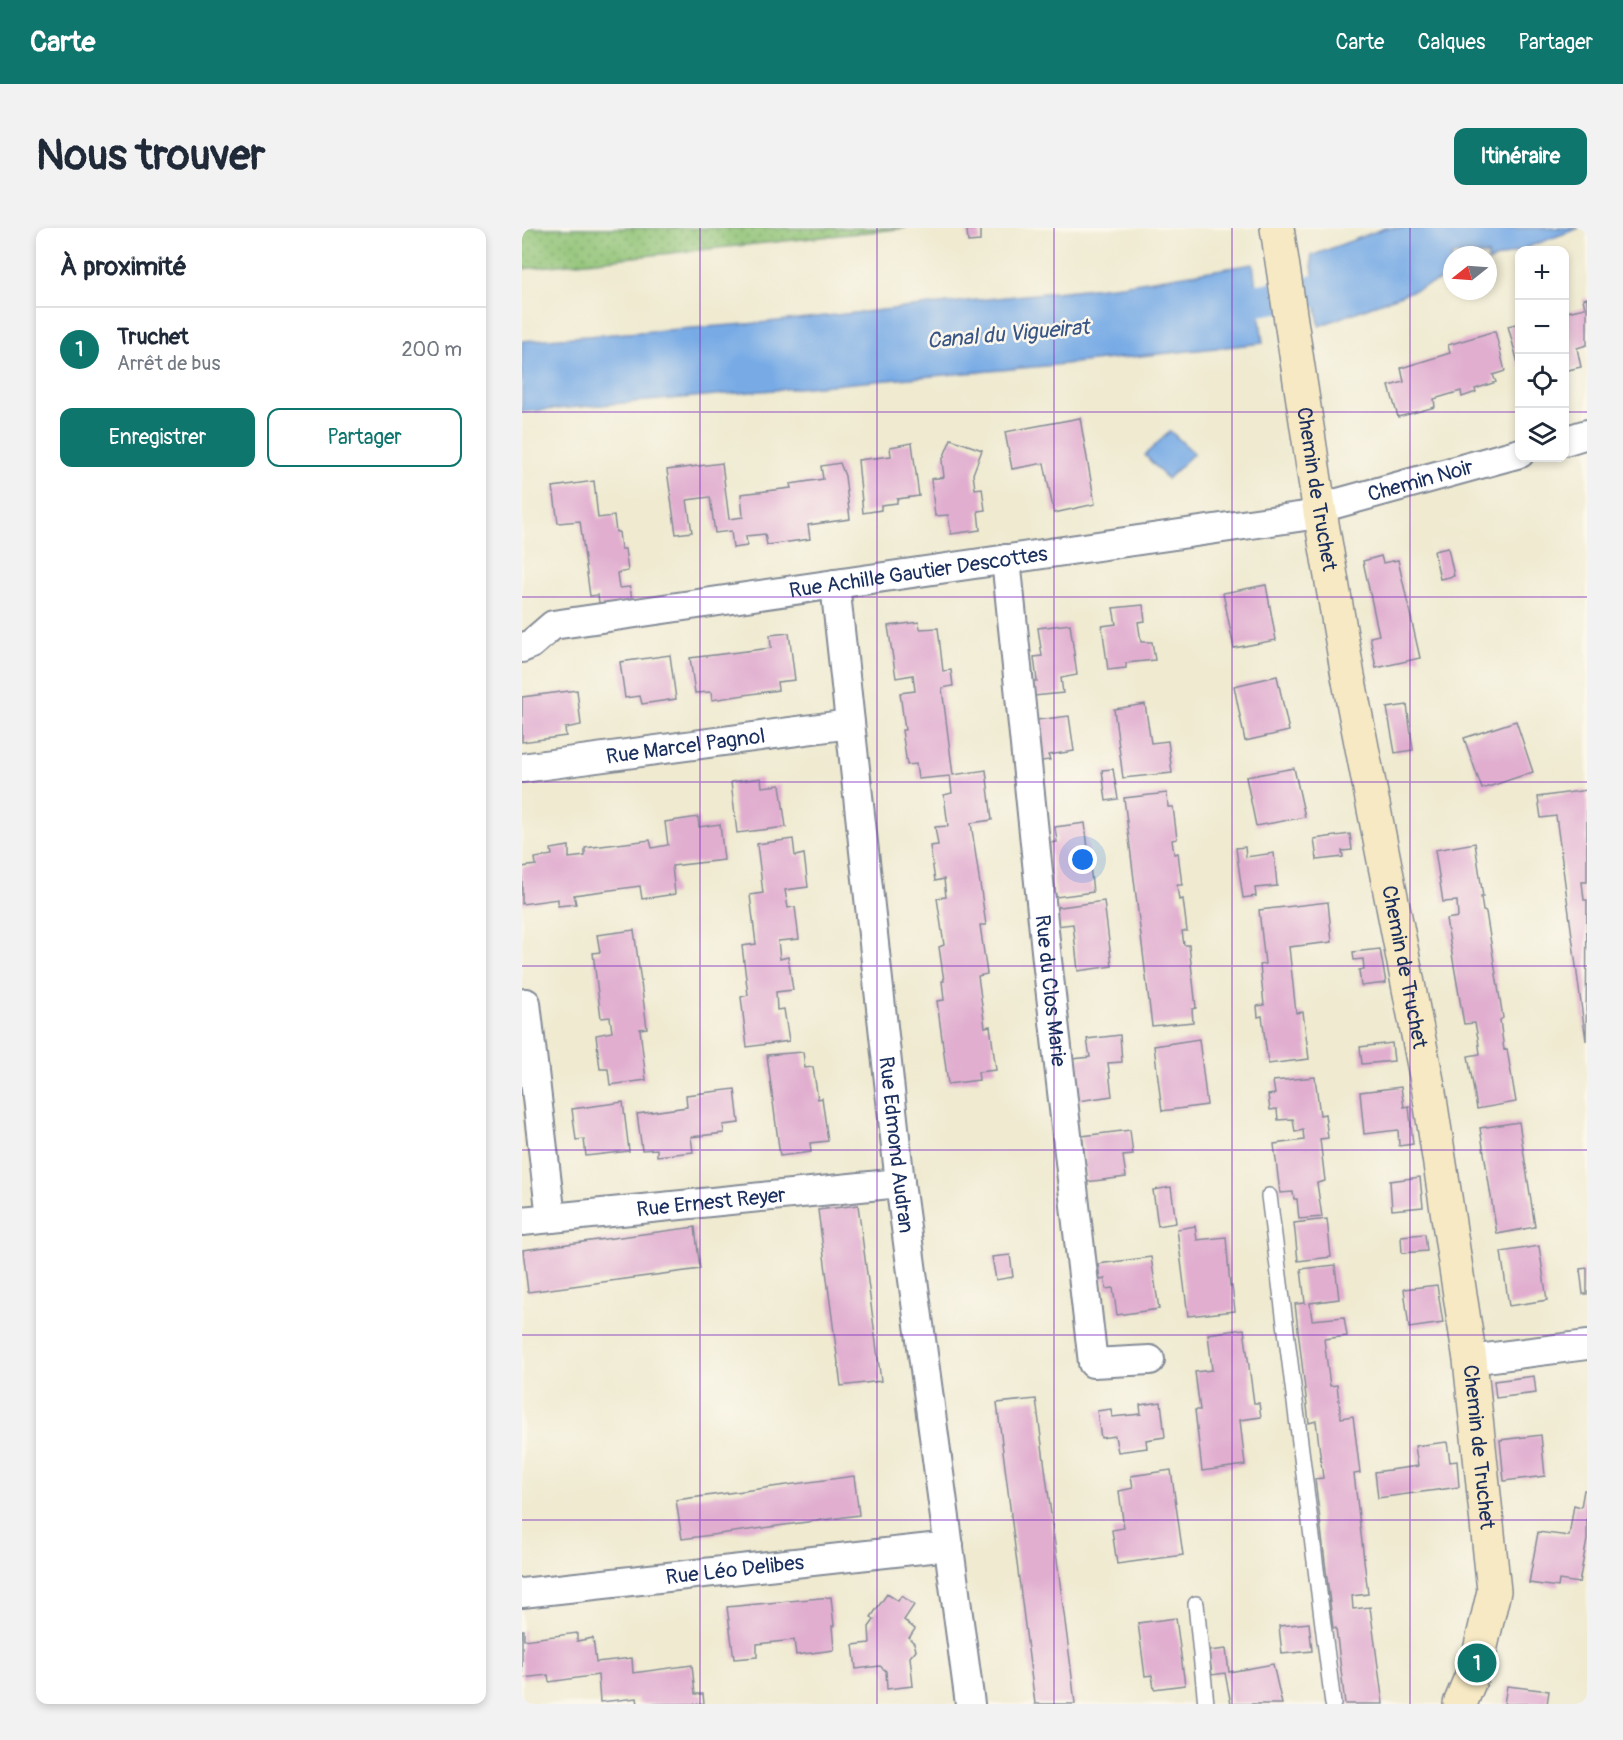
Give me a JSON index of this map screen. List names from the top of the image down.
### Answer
{
  "streets": {
    "main road": ["Chemin de Truchet"],
    "street": [
      "Chemin Noir",
      "Rue Achille Gautier Descottes",
      "Rue Marcel Pagnol",
      "Rue du Clos Marie",
      "Rue Edmond Audran",
      "Rue Ernest Reyer",
      "Rue Léo Delibes"
    ]
  },
  "crossings": [
    ["Chemin Noir", "Chemin de Truchet"],
    ["Chemin Noir", "Rue Achille Gautier Descottes"],
    ["Chemin de Truchet", "Rue Achille Gautier Descottes"],
    ["Rue Achille Gautier Descottes", "Rue du Clos Marie"],
    ["Rue Achille Gautier Descottes", "Rue Edmond Audran"],
    ["Rue Marcel Pagnol", "Rue Edmond Audran"],
    ["Rue Edmond Audran", "Rue Ernest Reyer"],
    ["Rue Edmond Audran", "Rue Léo Delibes"]
  ],
  "water": ["Canal du Vigueirat"],
  "north": "left",
  "page": {
    "header": "Carte",
    "nav": ["Carte", "Calques", "Partager"],
    "buttons": [
      "Itinéraire",
      ["Enregistrer", "Partager"]
    ],
    "title": "Nous trouver",
    "heading": "À proximité",
    "map_buttons": ["+", "−"],
    "list": [
      {
        "mark": "1",
        "name": "Truchet",
        "note": "Arrêt de bus",
        "value": "200 m"
      }
    ],
    "pins": "1"
  }
}
